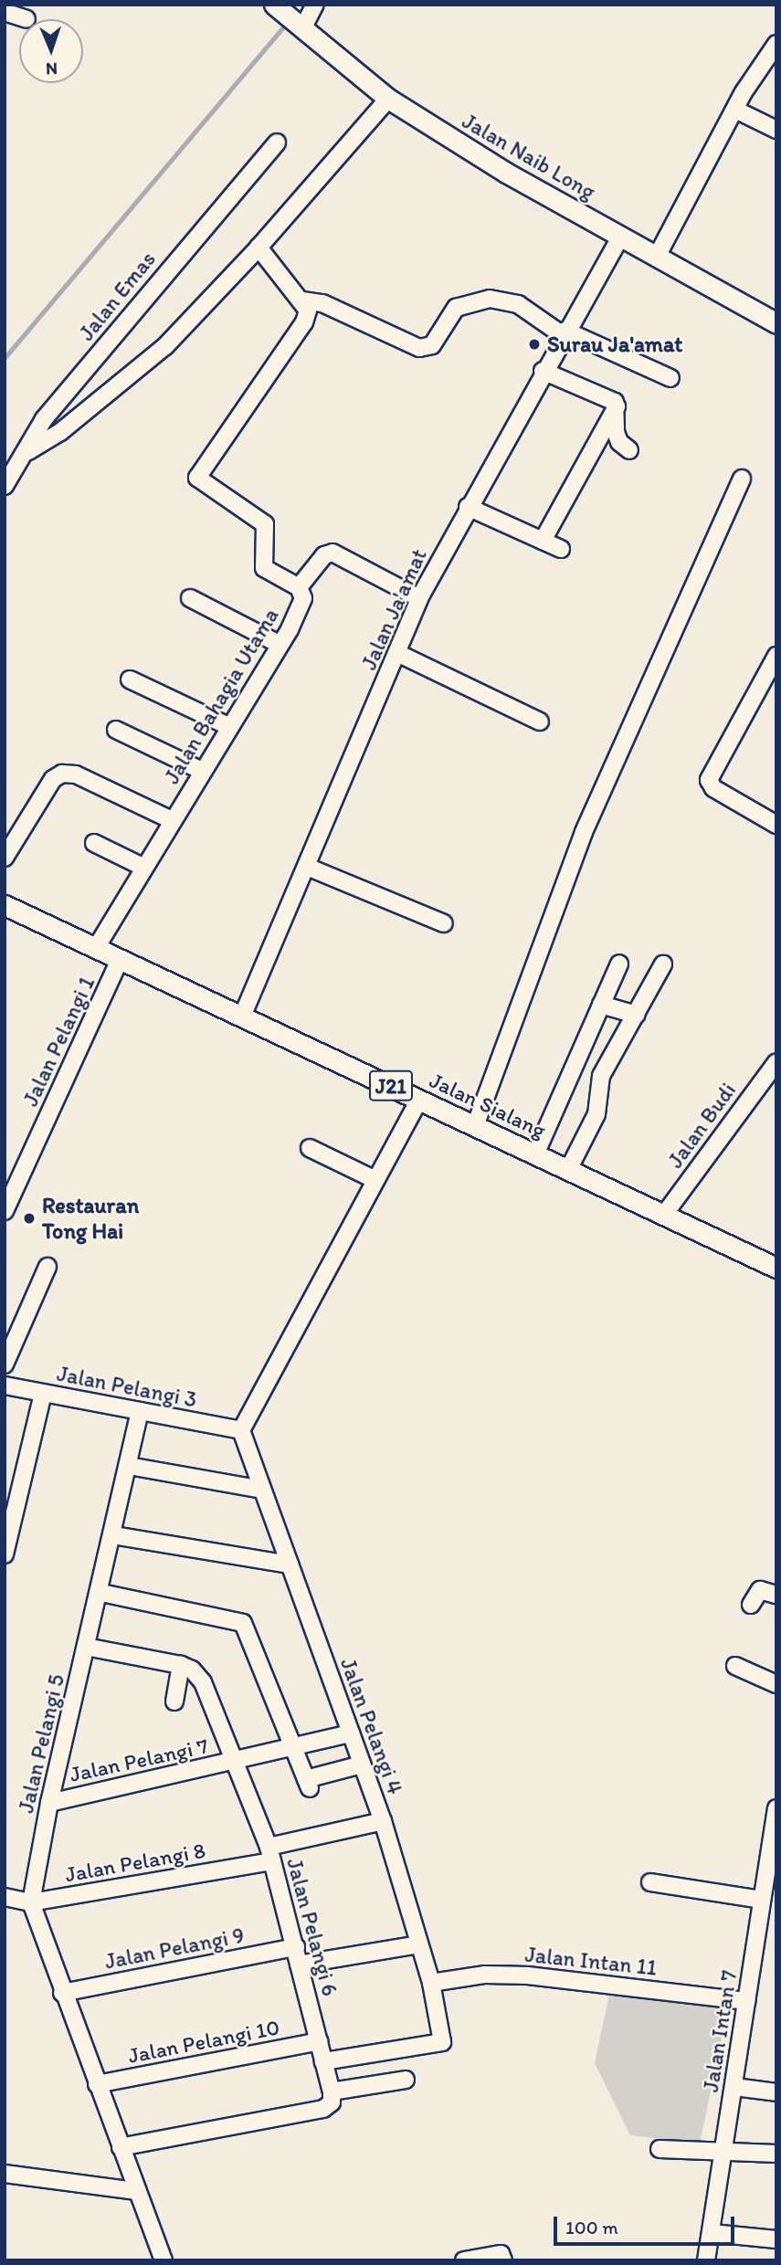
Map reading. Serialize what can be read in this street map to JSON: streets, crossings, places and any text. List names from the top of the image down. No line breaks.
{"streets":{"main road":["Jalan Naib Long","J21","Jalan Sialang"],"street":["Jalan Emas","Jalan Ja'amat","Jalan Bahagia Utama","Jalan Pelangi 1","Jalan Budi","Jalan Pelangi 3","Jalan Pelangi 4","Jalan Pelangi 5","Jalan Pelangi 7","Jalan Pelangi 8","Jalan Pelangi 6","Jalan Pelangi 9","Jalan Intan 11","Jalan Intan 7","Jalan Pelangi 10"]},"crossings":[["Jalan Naib Long","Jalan Ja'amat"],["Jalan Ja'amat","Jalan Sialang"],["Jalan Bahagia Utama","Jalan Sialang"],["Jalan Pelangi 1","Jalan Sialang"],["Jalan Sialang","Jalan Budi"],["Jalan Pelangi 3","Jalan Pelangi 4"],["Jalan Pelangi 3","Jalan Pelangi 5"],["Jalan Pelangi 4","Jalan Pelangi 7"],["Jalan Pelangi 4","Jalan Pelangi 8"],["Jalan Pelangi 4","Jalan Pelangi 6"],["Jalan Pelangi 4","Jalan Intan 11"],["Jalan Pelangi 5","Jalan Pelangi 7"],["Jalan Pelangi 5","Jalan Pelangi 8"],["Jalan Pelangi 5","Jalan Pelangi 9"],["Jalan Pelangi 5","Jalan Pelangi 10"],["Jalan Pelangi 7","Jalan Pelangi 6"],["Jalan Pelangi 8","Jalan Pelangi 6"],["Jalan Pelangi 6","Jalan Pelangi 9"],["Jalan Pelangi 6","Jalan Pelangi 10"],["Jalan Intan 11","Jalan Intan 7"]],"places":["Surau Ja'amat","Restauran Tong Hai"],"scale_bar":"100 m","north":"bottom"}
